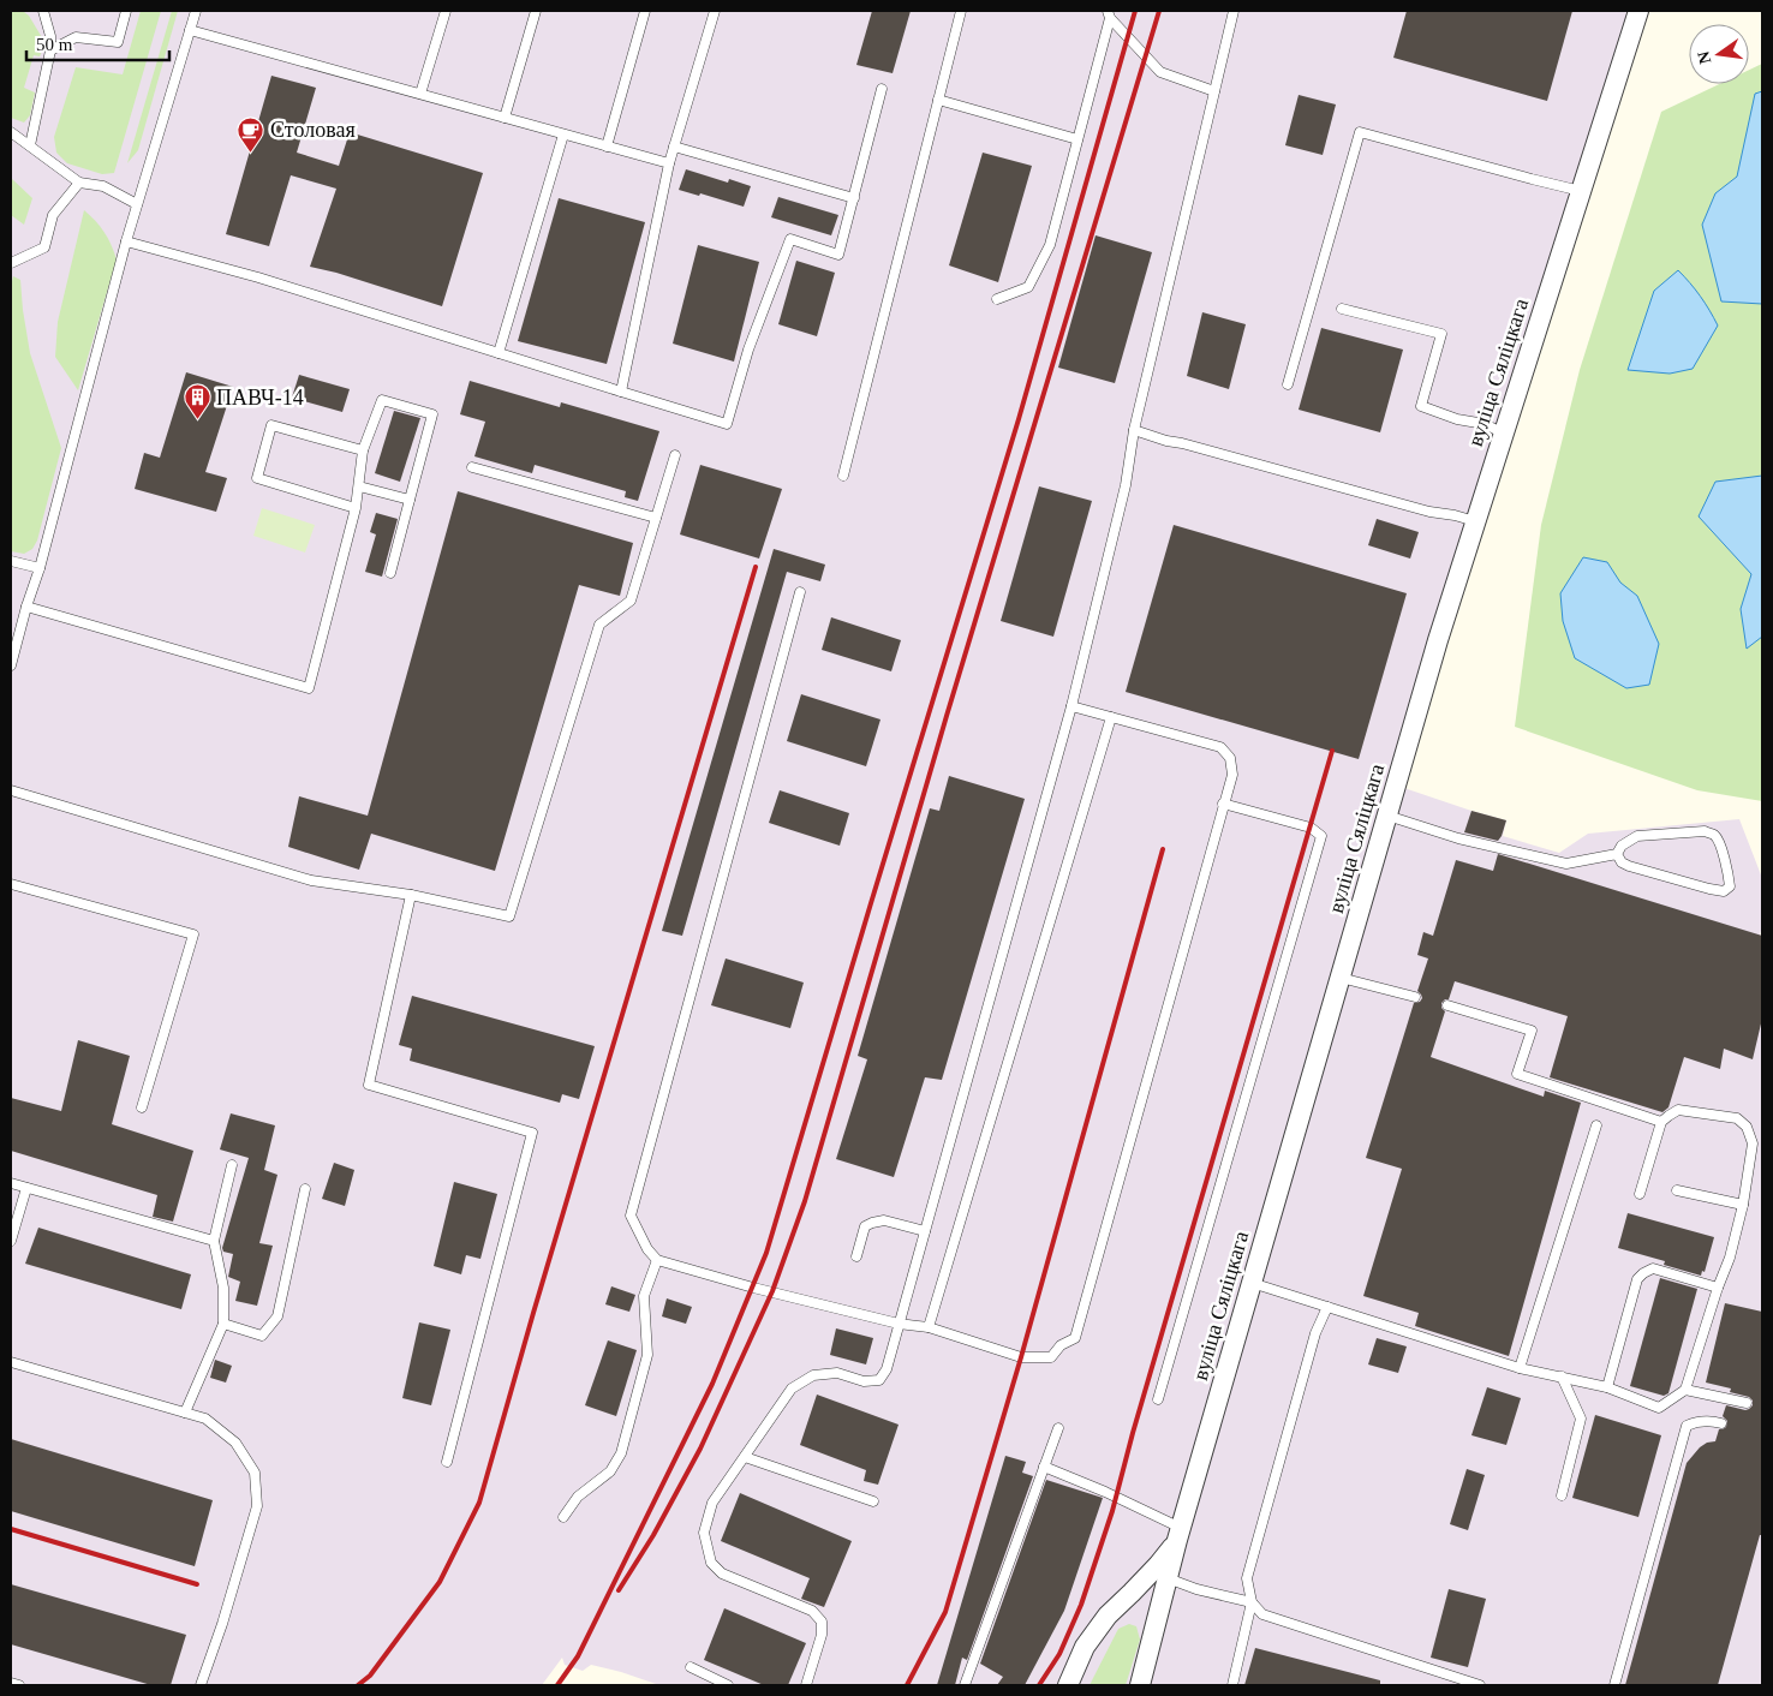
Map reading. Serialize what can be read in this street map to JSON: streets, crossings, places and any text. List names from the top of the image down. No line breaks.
{"streets":{"street":["вуліца Сяліцкага"]},"places":{"cafe":["Столовая"],"building":["ПАВЧ-14"]},"scale_bar":"50 m","north":"left"}
